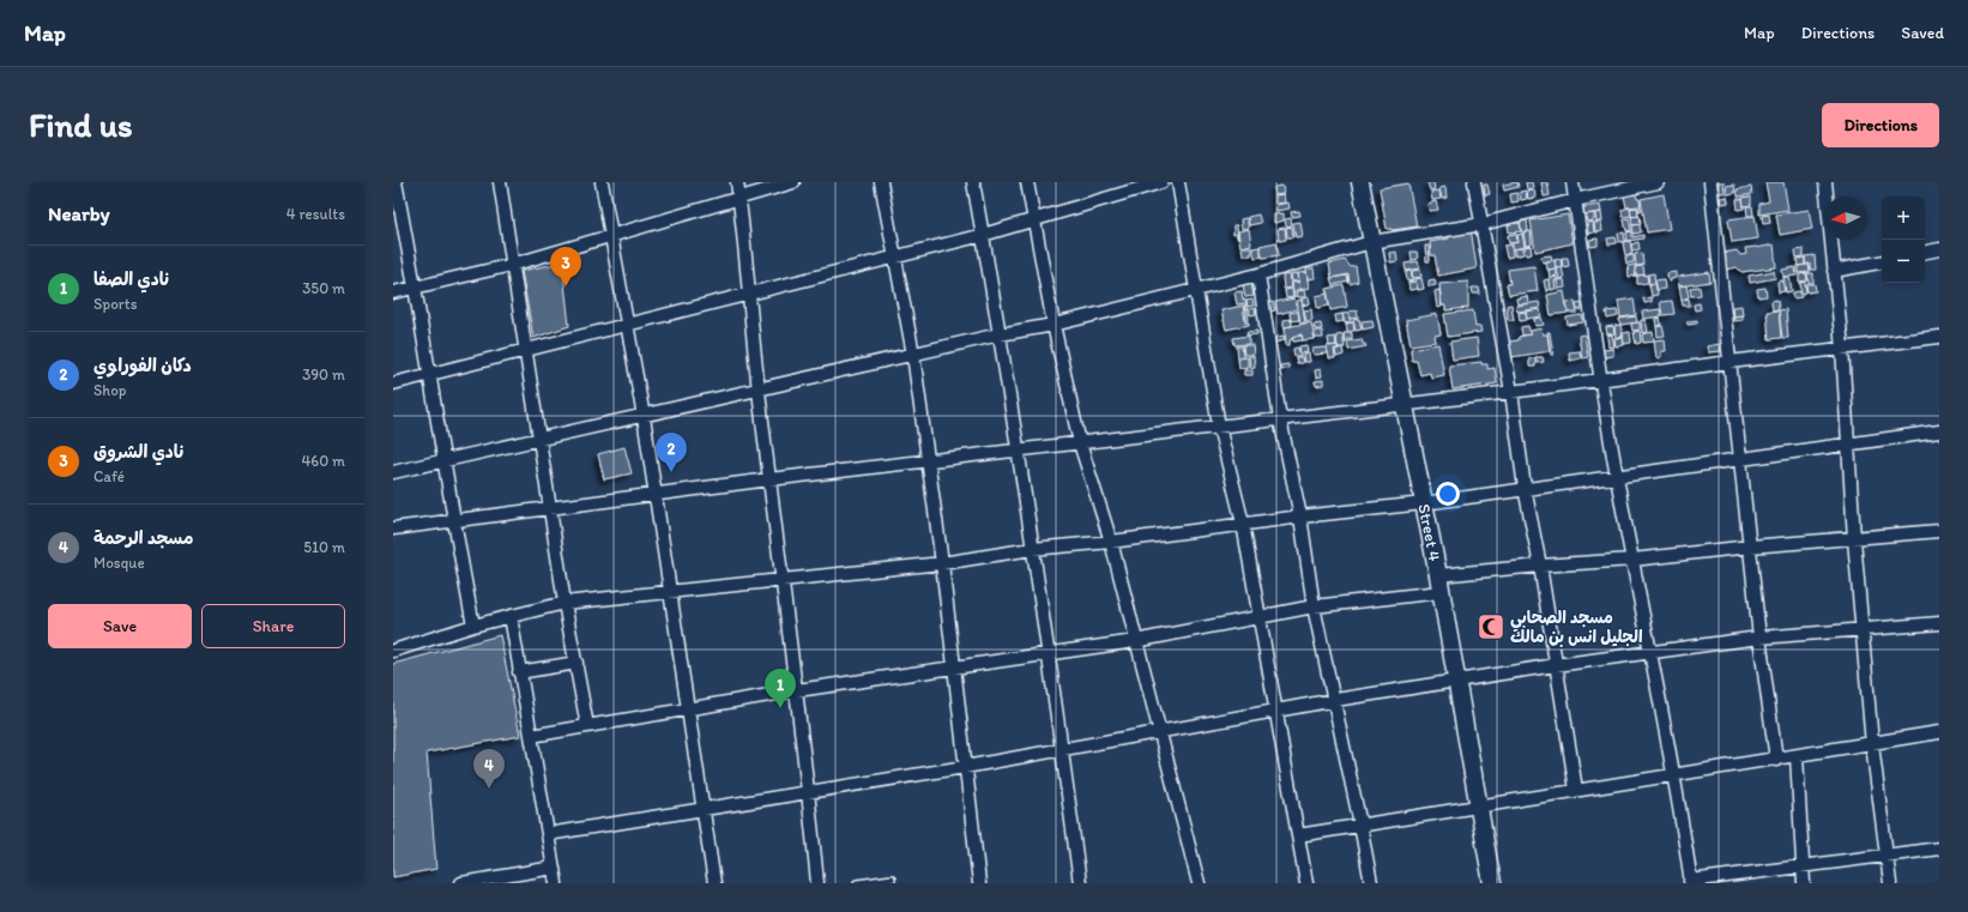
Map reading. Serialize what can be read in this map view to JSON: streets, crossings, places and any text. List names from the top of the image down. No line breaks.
{"streets":{"street":["Street 4"]},"places":{"mosque":["مسجد الصحابي الجليل انس بن مالك"]},"north":"left","page":{"header":"Map","nav":["Map","Directions","Saved"],"buttons":["Directions",["Save","Share"]],"title":"Find us","heading":["Nearby","4 results"],"map_buttons":["+","−"],"list":[{"mark":"1","name":"نادي الصفا","note":"Sports","value":"350 m"},{"mark":"2","name":"دكان الفوراوي","note":"Shop","value":"390 m"},{"mark":"3","name":"نادي الشروق","note":"Café","value":"460 m"},{"mark":"4","name":"مسجد الرحمة","note":"Mosque","value":"510 m"}],"pins":["3","2","1","4"]}}
